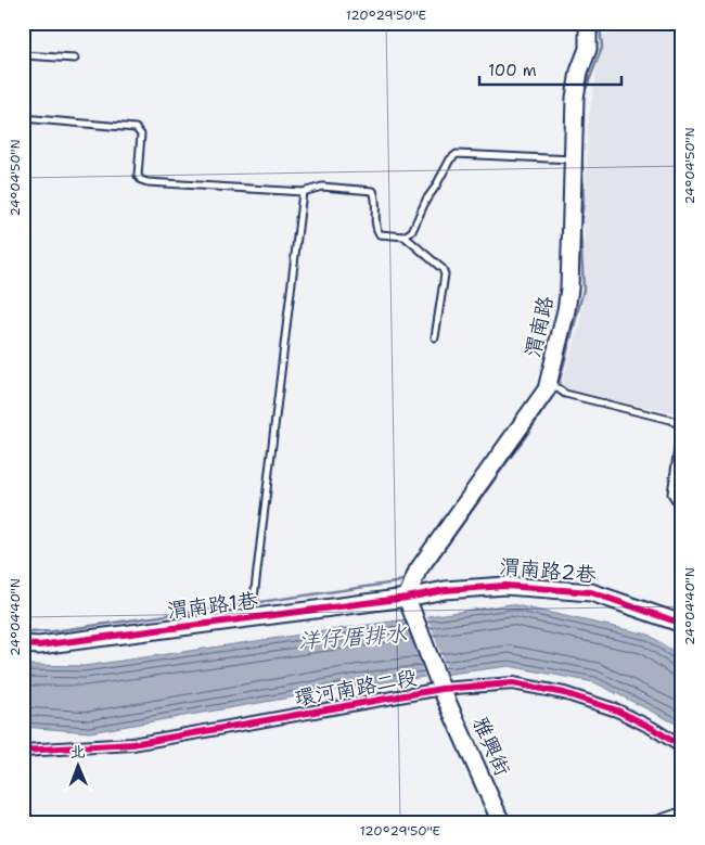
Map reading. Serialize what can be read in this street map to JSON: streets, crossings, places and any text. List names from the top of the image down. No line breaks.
{"streets":{"street":["渭南路","渭南路2巷","渭南路1巷","環河南路二段","雅興街"]},"crossings":[["渭南路","渭南路2巷"],["渭南路","渭南路1巷"],["渭南路","雅興街"],["渭南路2巷","渭南路1巷"],["渭南路2巷","雅興街"],["渭南路1巷","雅興街"],["環河南路二段","雅興街"]],"water":["洋仔厝排水"],"scale_bar":"100 m","north":"top","coordinates":["120°29'50\"E","24°04'50\"N","24°04'40\"N"]}
